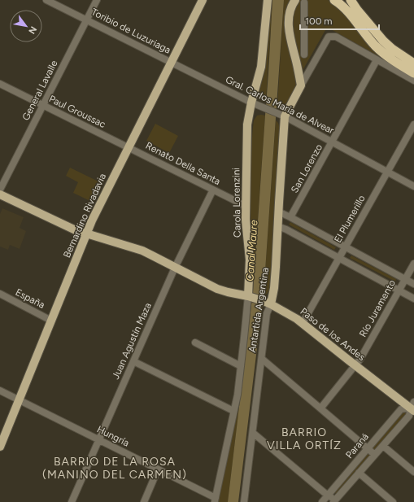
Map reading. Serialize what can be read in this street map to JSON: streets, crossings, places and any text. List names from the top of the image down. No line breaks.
{"streets":{"main road":["Carola Lorenzini","Bernardino Rivadavia","Antartida Argentina","Paso de los Andes"],"street":["Toribio de Luzuriaga","General Lavalle","Gral. Carlos María de Alvear","Paul Groussac","Renato Della Santa","San Lorenzo","El Plumerillo","España","Río Juramento","Juan Agustín Maza","Hungría","Paraná"]},"crossings":[["Toribio de Luzuriaga","General Lavalle"],["Toribio de Luzuriaga","Gral. Carlos María de Alvear"],["Toribio de Luzuriaga","Bernardino Rivadavia"],["General Lavalle","Paul Groussac"],["Gral. Carlos María de Alvear","San Lorenzo"],["Gral. Carlos María de Alvear","Carola Lorenzini"],["Gral. Carlos María de Alvear","Bernardino Rivadavia"],["Gral. Carlos María de Alvear","El Plumerillo"],["Gral. Carlos María de Alvear","Antartida Argentina"],["Paul Groussac","Renato Della Santa"],["Paul Groussac","Bernardino Rivadavia"],["Renato Della Santa","Carola Lorenzini"],["Renato Della Santa","Bernardino Rivadavia"],["Renato Della Santa","Juan Agustín Maza"],["San Lorenzo","Antartida Argentina"],["Carola Lorenzini","Paso de los Andes"],["Carola Lorenzini","Hungría"],["Bernardino Rivadavia","España"],["Bernardino Rivadavia","Paso de los Andes"],["Bernardino Rivadavia","Hungría"],["El Plumerillo","Paso de los Andes"],["Río Juramento","Paso de los Andes"],["Antartida Argentina","Paso de los Andes"],["Paso de los Andes","Juan Agustín Maza"],["Paso de los Andes","Paraná"],["Juan Agustín Maza","Hungría"]],"districts":["BARRIO VILLA ORTÍZ","BARRIO DE LA ROSA (MANINO DEL CARMEN)"],"water":["Canal Maure"],"scale_bar":"100 m","north":"bottom right"}
